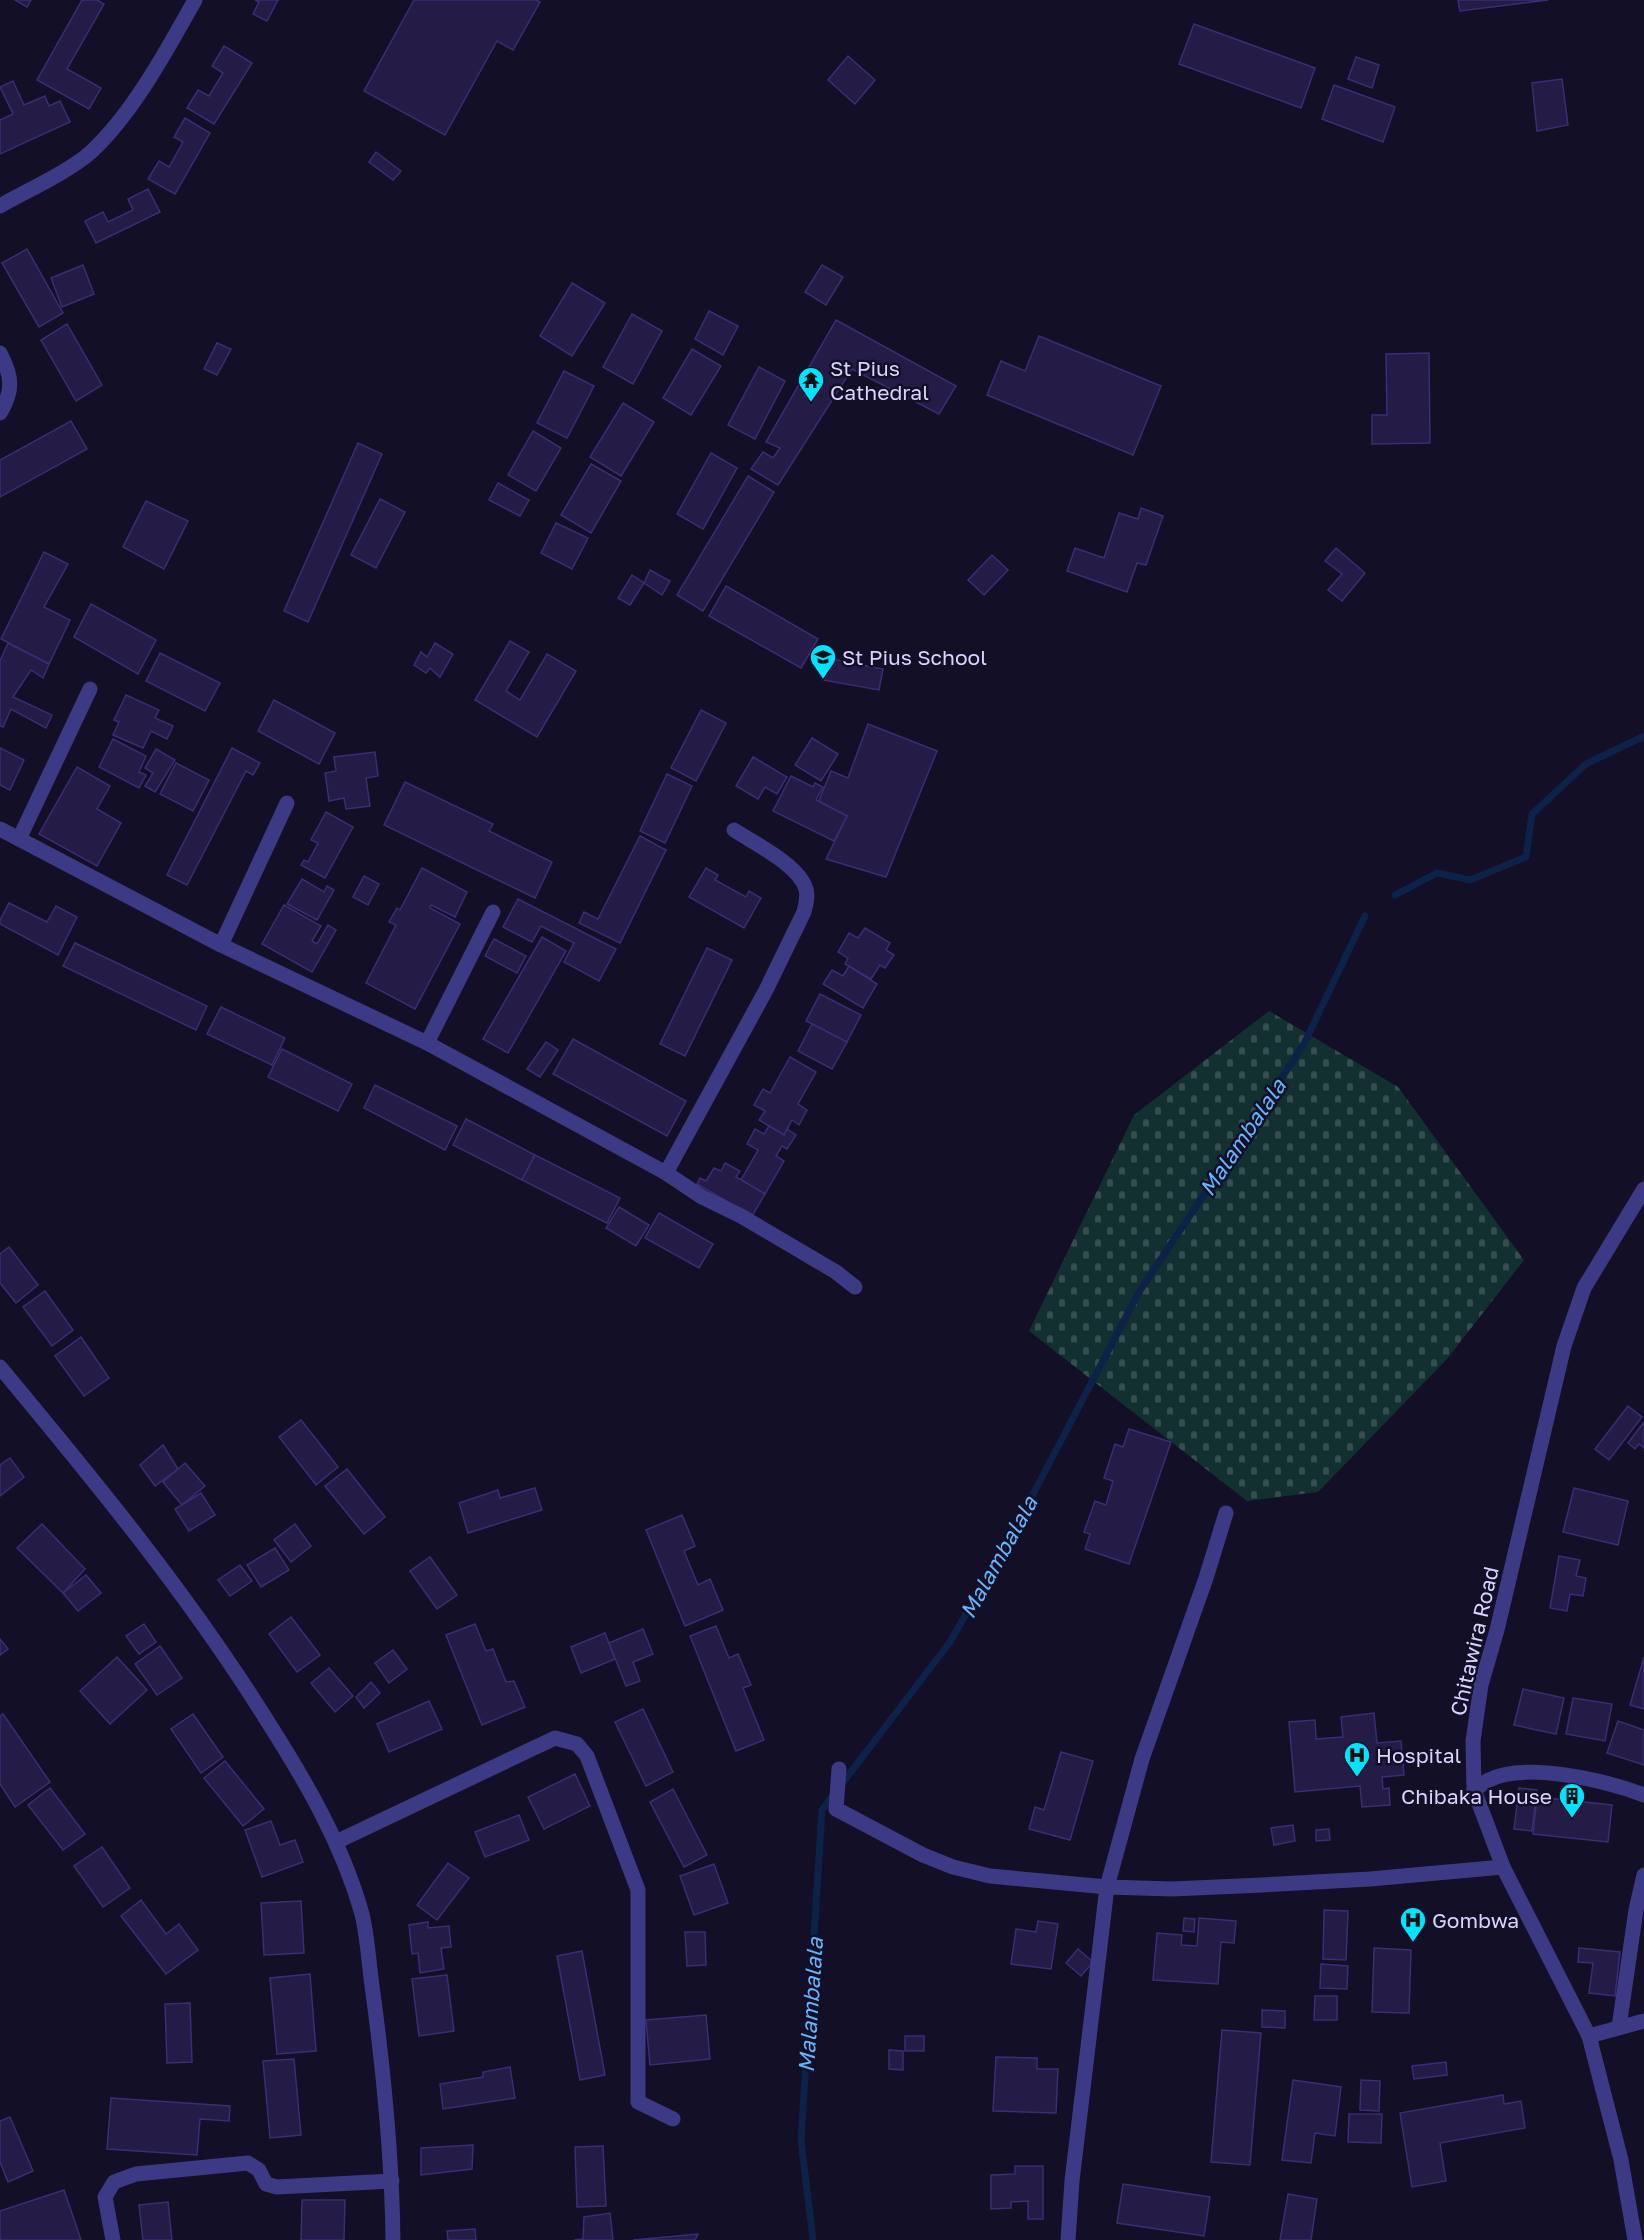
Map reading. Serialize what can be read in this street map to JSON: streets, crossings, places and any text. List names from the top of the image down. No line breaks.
{"streets":{"street":["Chitawira Road"]},"water":["Malambalala"],"places":{"temple":["St Pius Cathedral"],"school or university":["St Pius School"],"hospital":["Hospital","Gombwa"],"building":["Chibaka House"]}}
